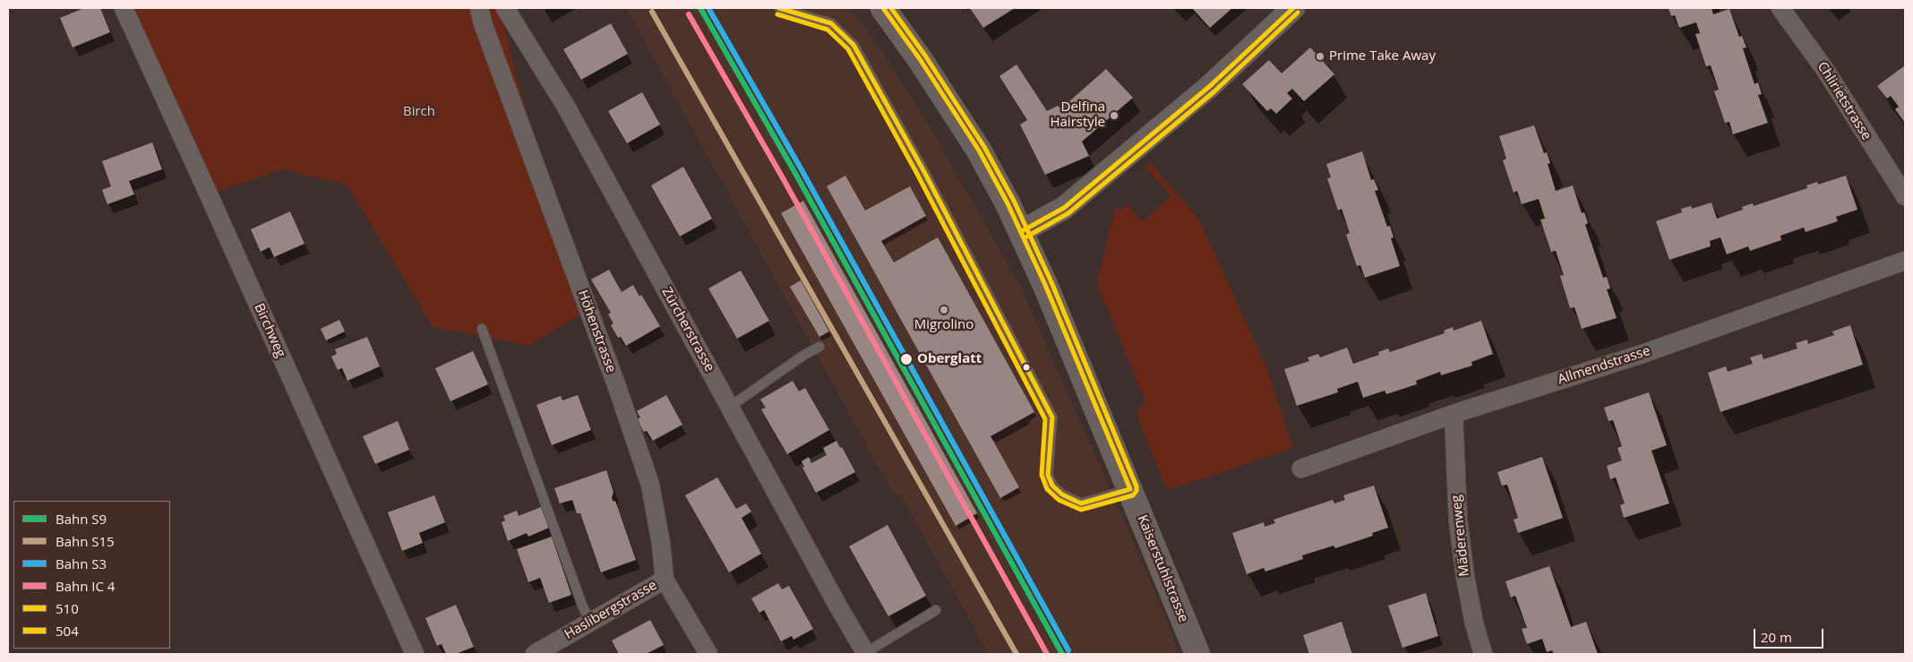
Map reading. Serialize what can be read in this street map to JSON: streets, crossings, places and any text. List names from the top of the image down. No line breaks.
{"streets":{"main road":["Kaiserstuhlstrasse"],"street":["Chlirietstrasse","Zürcherstrasse","Birchweg","Höhenstrasse","Allmendstrasse","Mäderenweg","Haslibergstrasse"]},"crossings":[["Höhenstrasse","Haslibergstrasse"],["Allmendstrasse","Mäderenweg"]],"parks":["Birch"],"places":["Prime Take Away","Delfina Hairstyle","Migrolino","Oberglatt"],"lines":["rail line S9","rail line S3","transit line 510","transit line 504","rail line S15"],"legend":["Bahn S9","Bahn S15","Bahn S3","Bahn IC 4","510","504"],"scale_bar":"20 m"}
